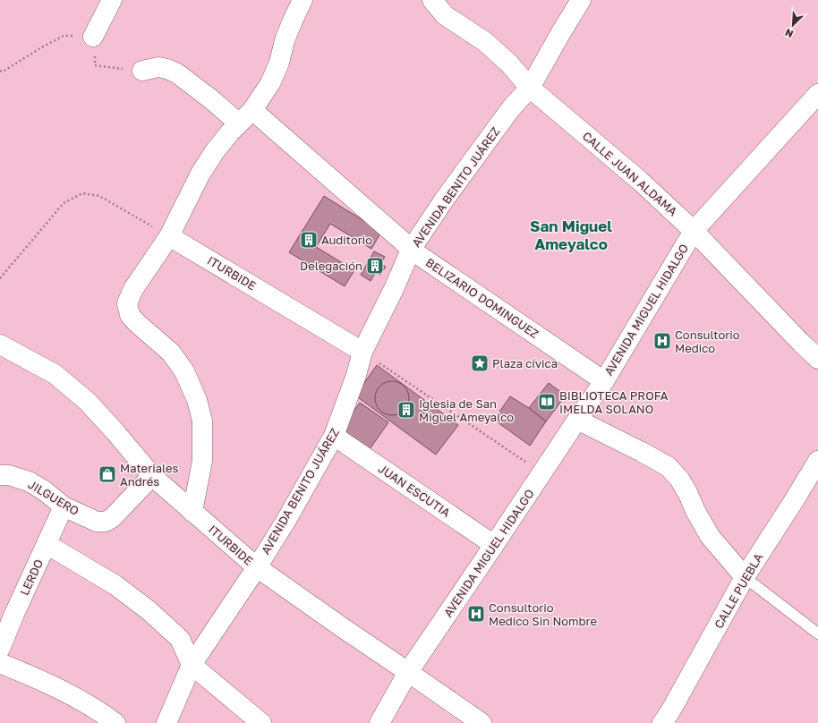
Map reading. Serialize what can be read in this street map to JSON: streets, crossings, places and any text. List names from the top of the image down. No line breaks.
{"streets":{"street":["CALLE JUAN ALDAMA","AVENIDA BENITO JUÁREZ","ITURBIDE","BELIZARIO DOMINGUEZ","AVENIDA MIGUEL HIDALGO","JUAN ESCUTIA","JILGUERO","LERDO","CALLE PUEBLA"]},"crossings":[["CALLE JUAN ALDAMA","AVENIDA BENITO JUÁREZ"],["CALLE JUAN ALDAMA","AVENIDA MIGUEL HIDALGO"],["AVENIDA BENITO JUÁREZ","ITURBIDE"],["AVENIDA BENITO JUÁREZ","BELIZARIO DOMINGUEZ"],["AVENIDA BENITO JUÁREZ","JUAN ESCUTIA"],["ITURBIDE","AVENIDA MIGUEL HIDALGO"],["ITURBIDE","JILGUERO"],["BELIZARIO DOMINGUEZ","AVENIDA MIGUEL HIDALGO"],["AVENIDA MIGUEL HIDALGO","JUAN ESCUTIA"],["JILGUERO","LERDO"]],"districts":["San Miguel Ameyalco"],"places":{"building":["Auditorio","Delegación","Iglesia de San Miguel Ameyalco"],"hospital":["Consultorio Medico","Consultorio Medico Sin Nombre"],"place":["Plaza cívica"],"library":["BIBLIOTECA PROFA IMELDA SOLANO"],"shop":["Materiales Andrés"]},"north":"bottom left"}
